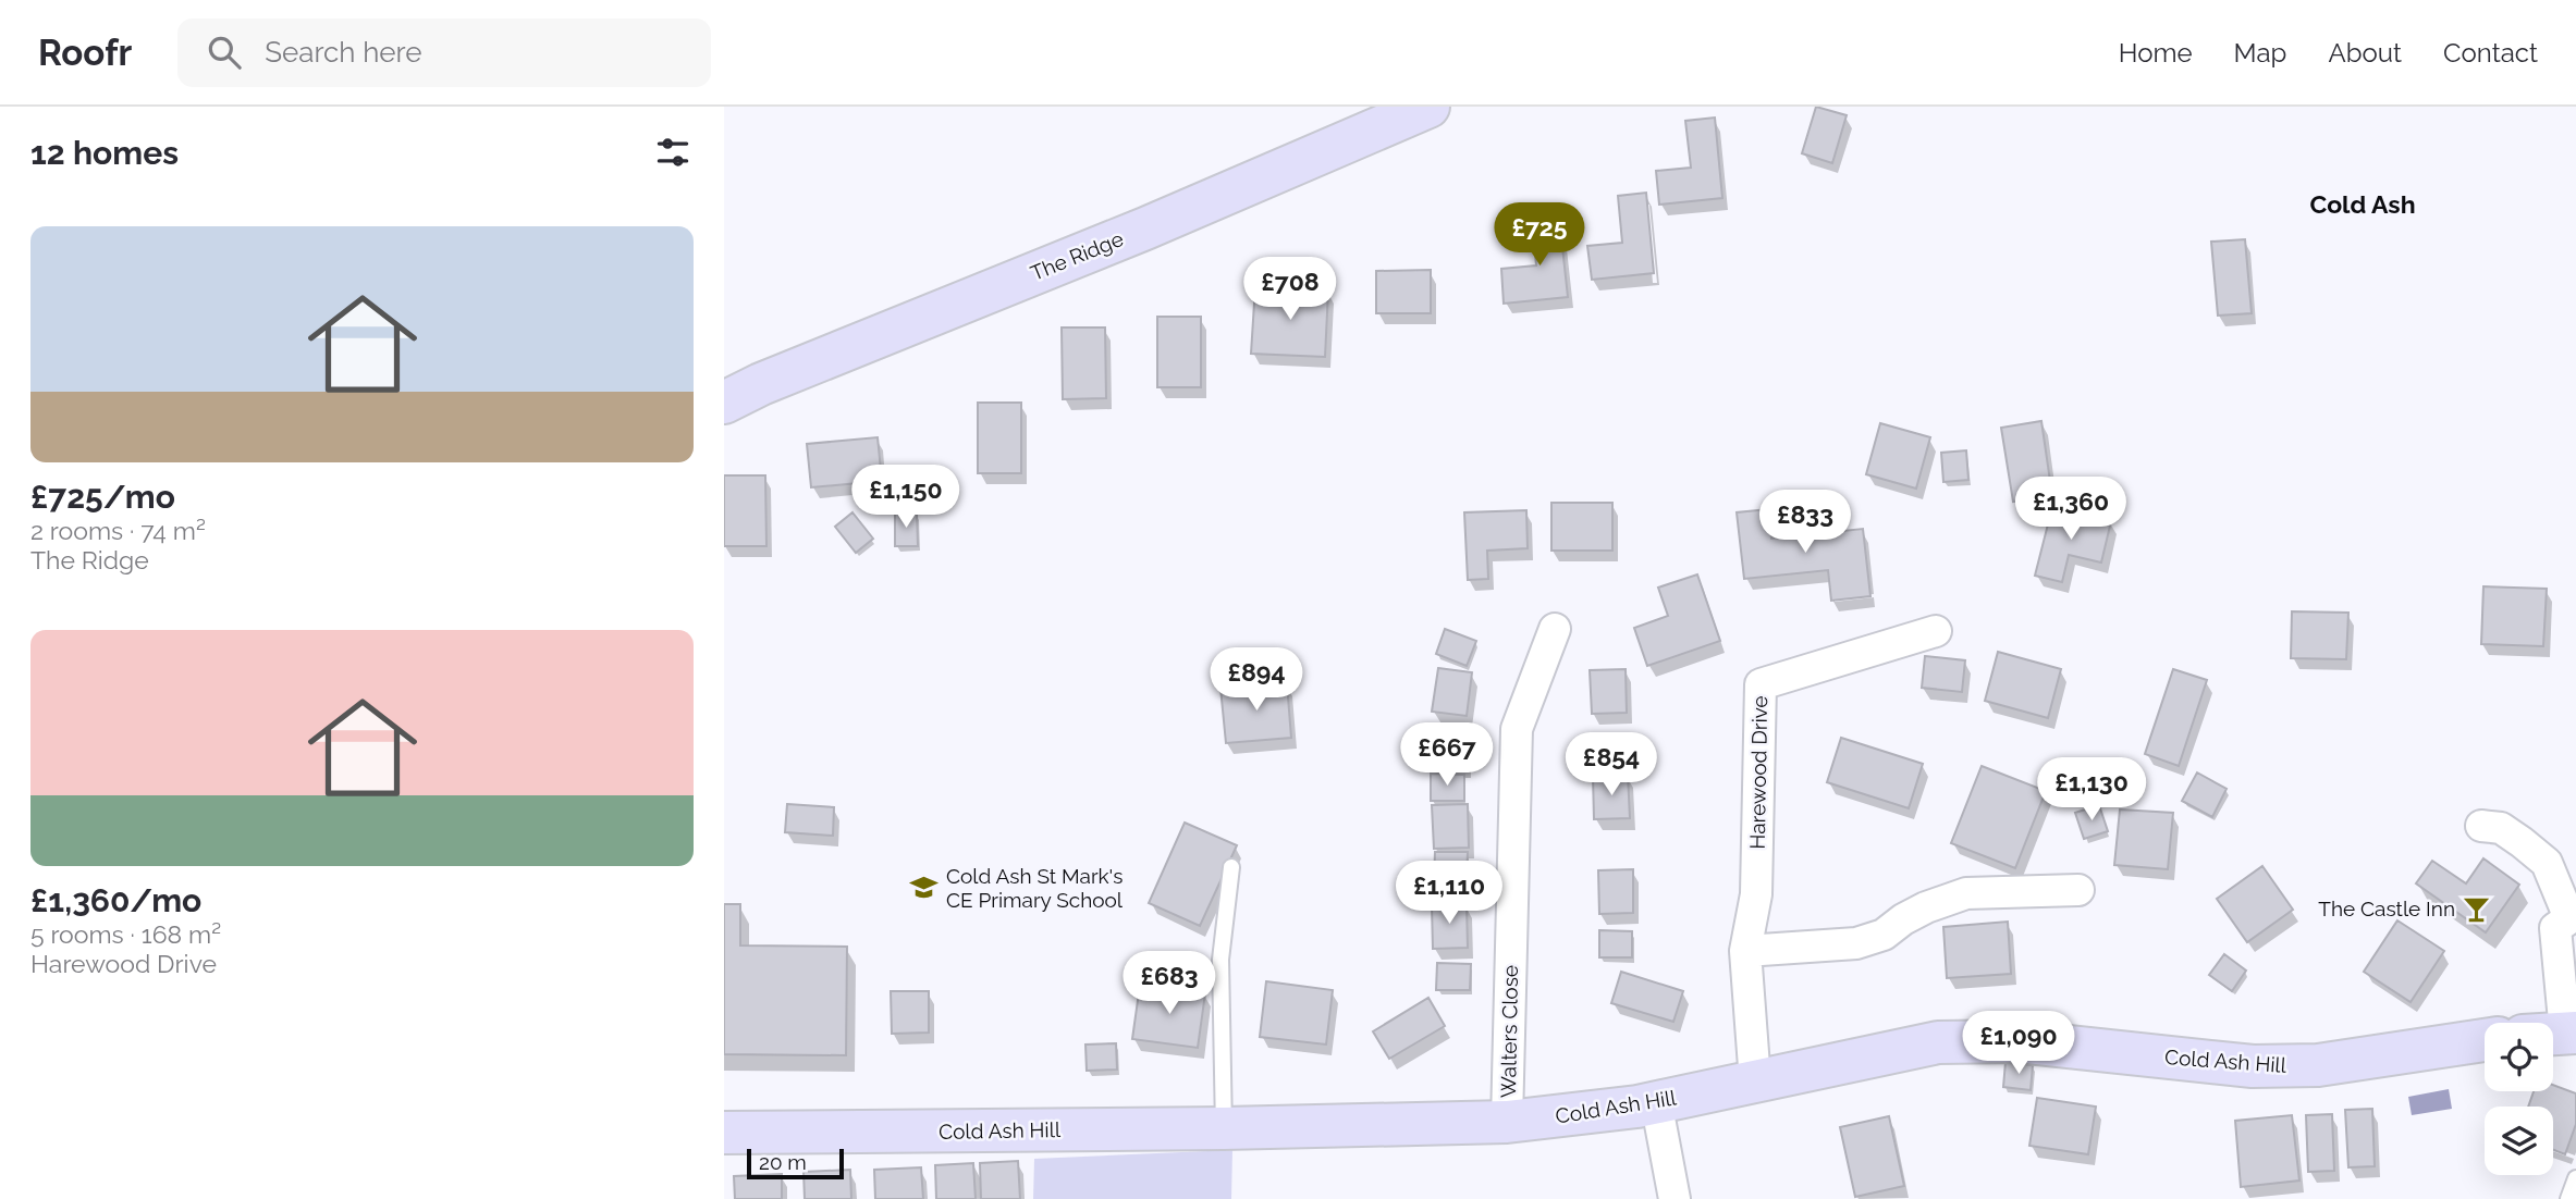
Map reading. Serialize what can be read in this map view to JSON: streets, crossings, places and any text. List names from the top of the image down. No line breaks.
{"streets":{"street":["The Ridge","Harewood Drive","Walters Close","Cold Ash Hill"]},"crossings":[["Harewood Drive","Cold Ash Hill"],["Walters Close","Cold Ash Hill"]],"districts":["Cold Ash"],"places":{"school or university":["Cold Ash St Mark's CE Primary School"],"bar":["The Castle Inn"]},"scale_bar":"20 m","page":{"header":"Roofr","search":"Search here","nav":["Home","Map","About","Contact"],"heading":"12 homes","list":[{"name":"£725/mo","note":"2 rooms · 74 m² · The Ridge"},{"name":"£1,360/mo","note":"5 rooms · 168 m² · Harewood Drive"}],"price":["£725","£708","£1,150","£1,360","£833","£894","£667","£854","£1,130","£1,110","£683","£1,090"],"scale":"20 m"}}
